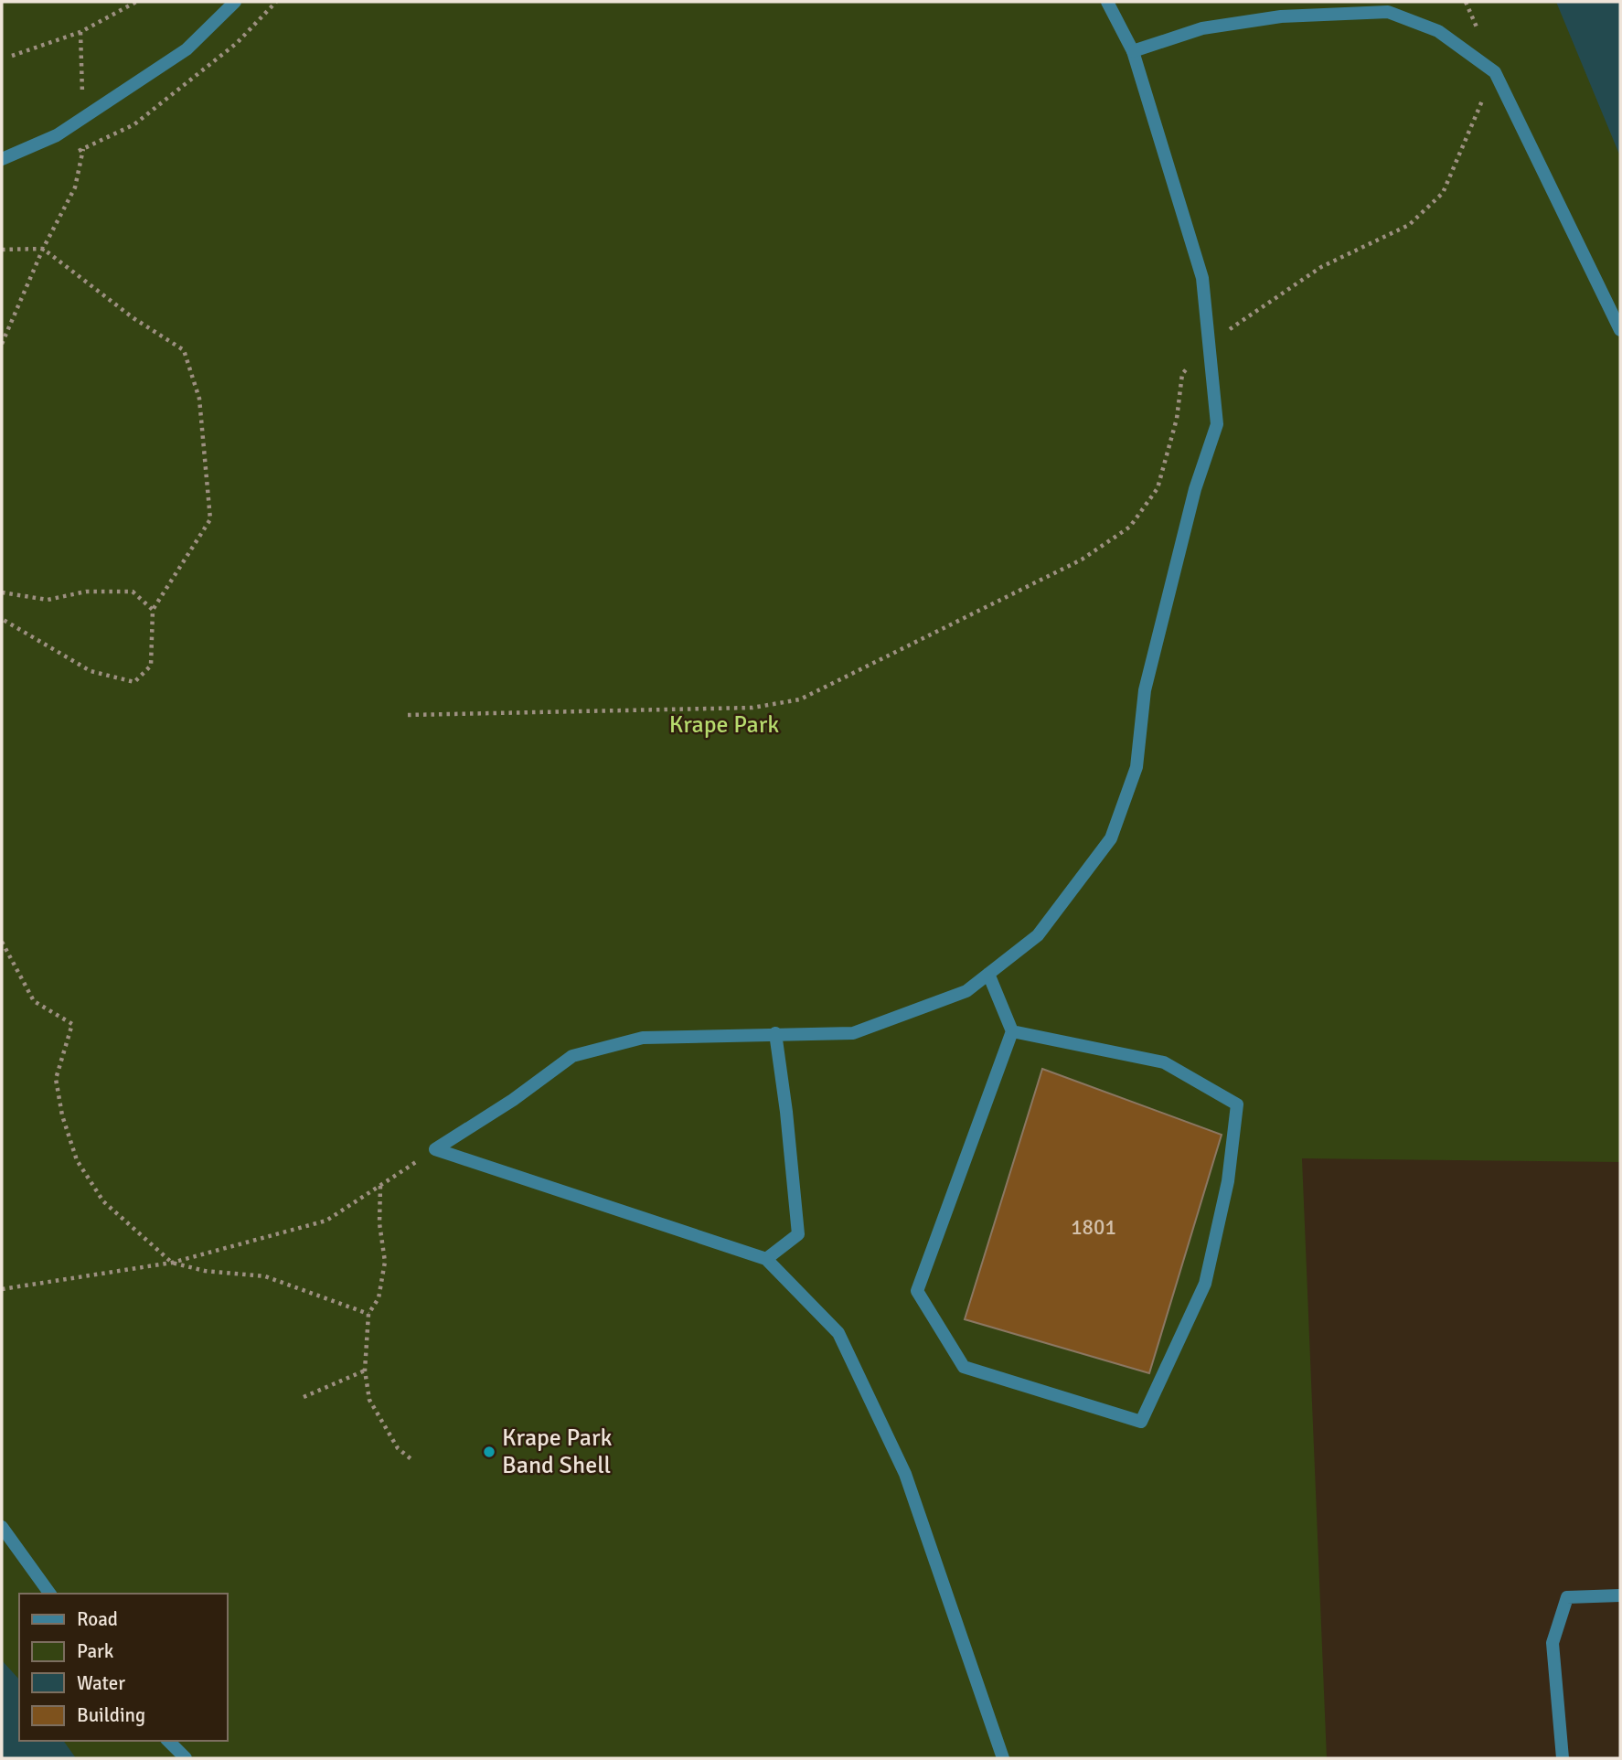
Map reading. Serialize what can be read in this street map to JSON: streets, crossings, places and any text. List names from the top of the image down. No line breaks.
{"parks":["Krape Park"],"places":["Krape Park Band Shell"],"house_numbers":["1801"],"legend":["Road","Park","Water","Building"]}
